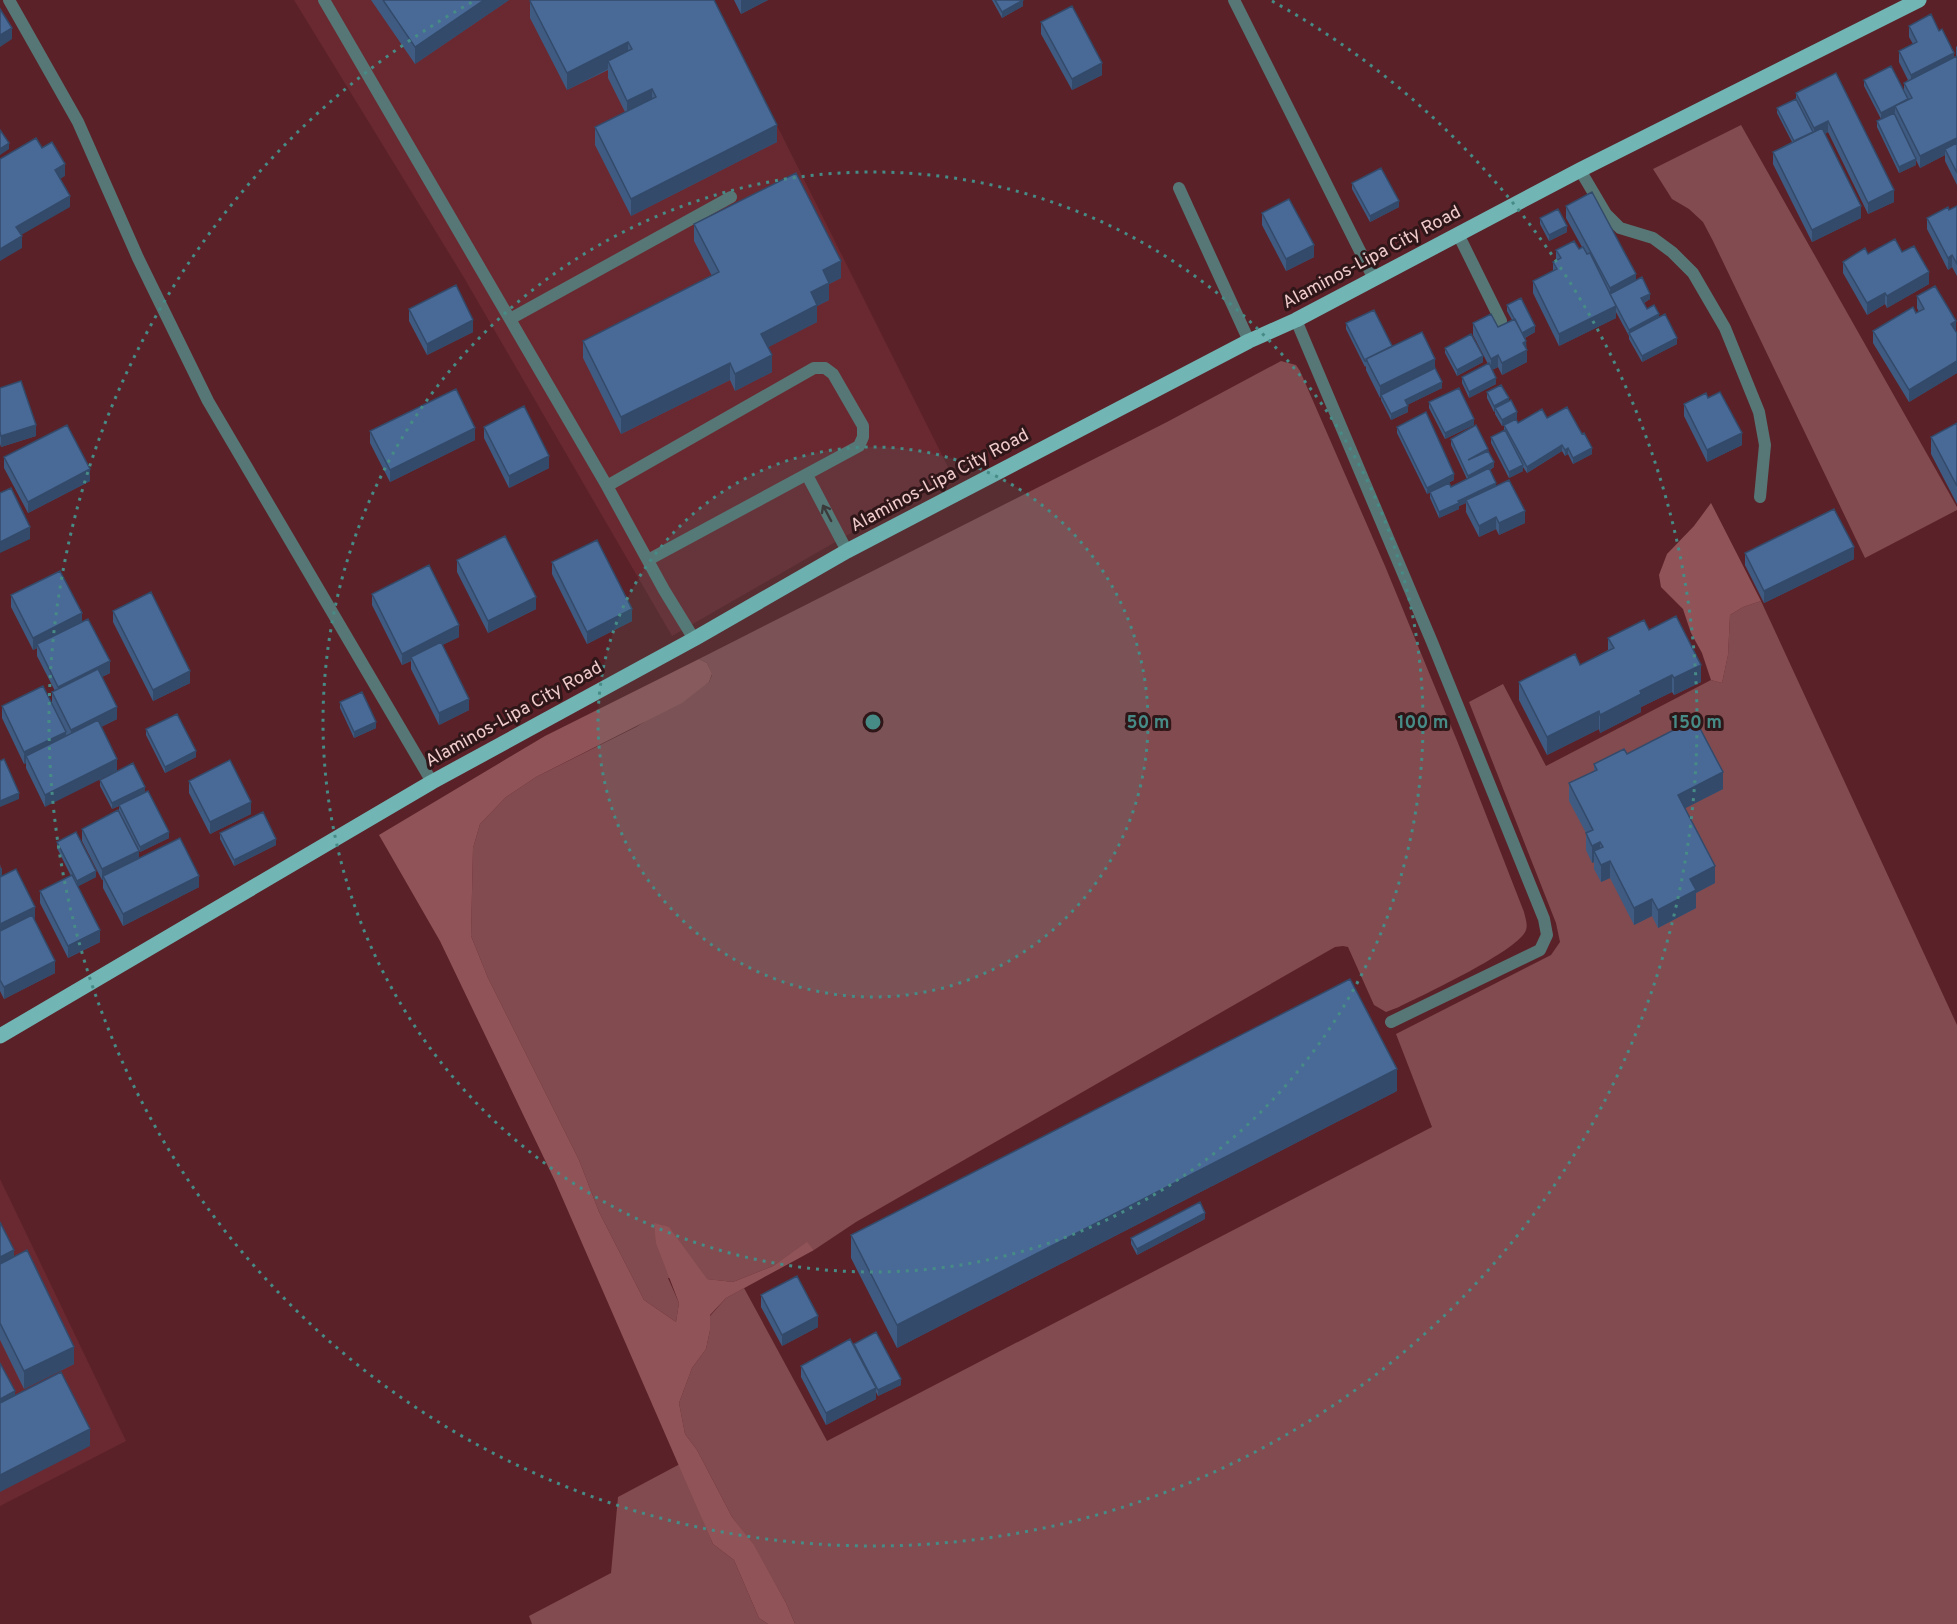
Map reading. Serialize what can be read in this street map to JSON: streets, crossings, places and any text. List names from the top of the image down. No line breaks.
{"streets":{"main road":["Alaminos-Lipa City Road"]},"rings":["50 m","100 m","150 m"]}
